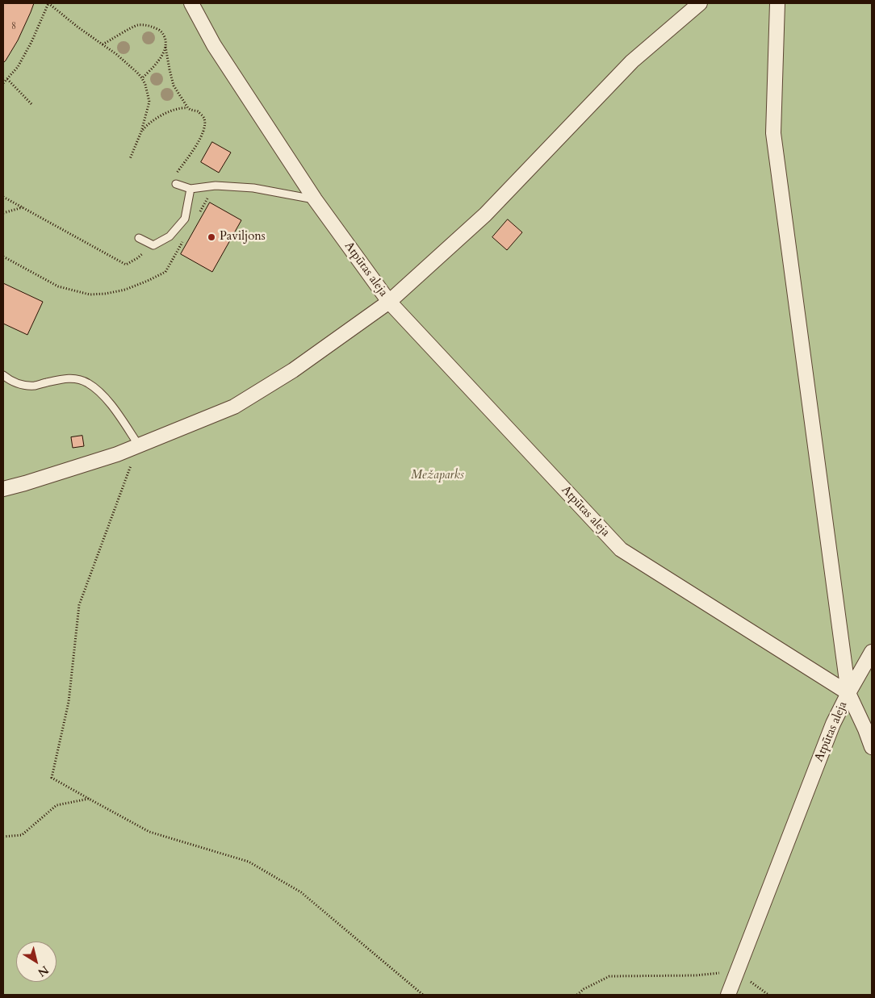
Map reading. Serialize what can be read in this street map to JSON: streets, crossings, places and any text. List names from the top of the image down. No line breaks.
{"streets":{"street":["Atpūtas aleja"]},"parks":["Mežaparks"],"places":["Paviljons"],"house_numbers":["8"],"north":"bottom right"}
